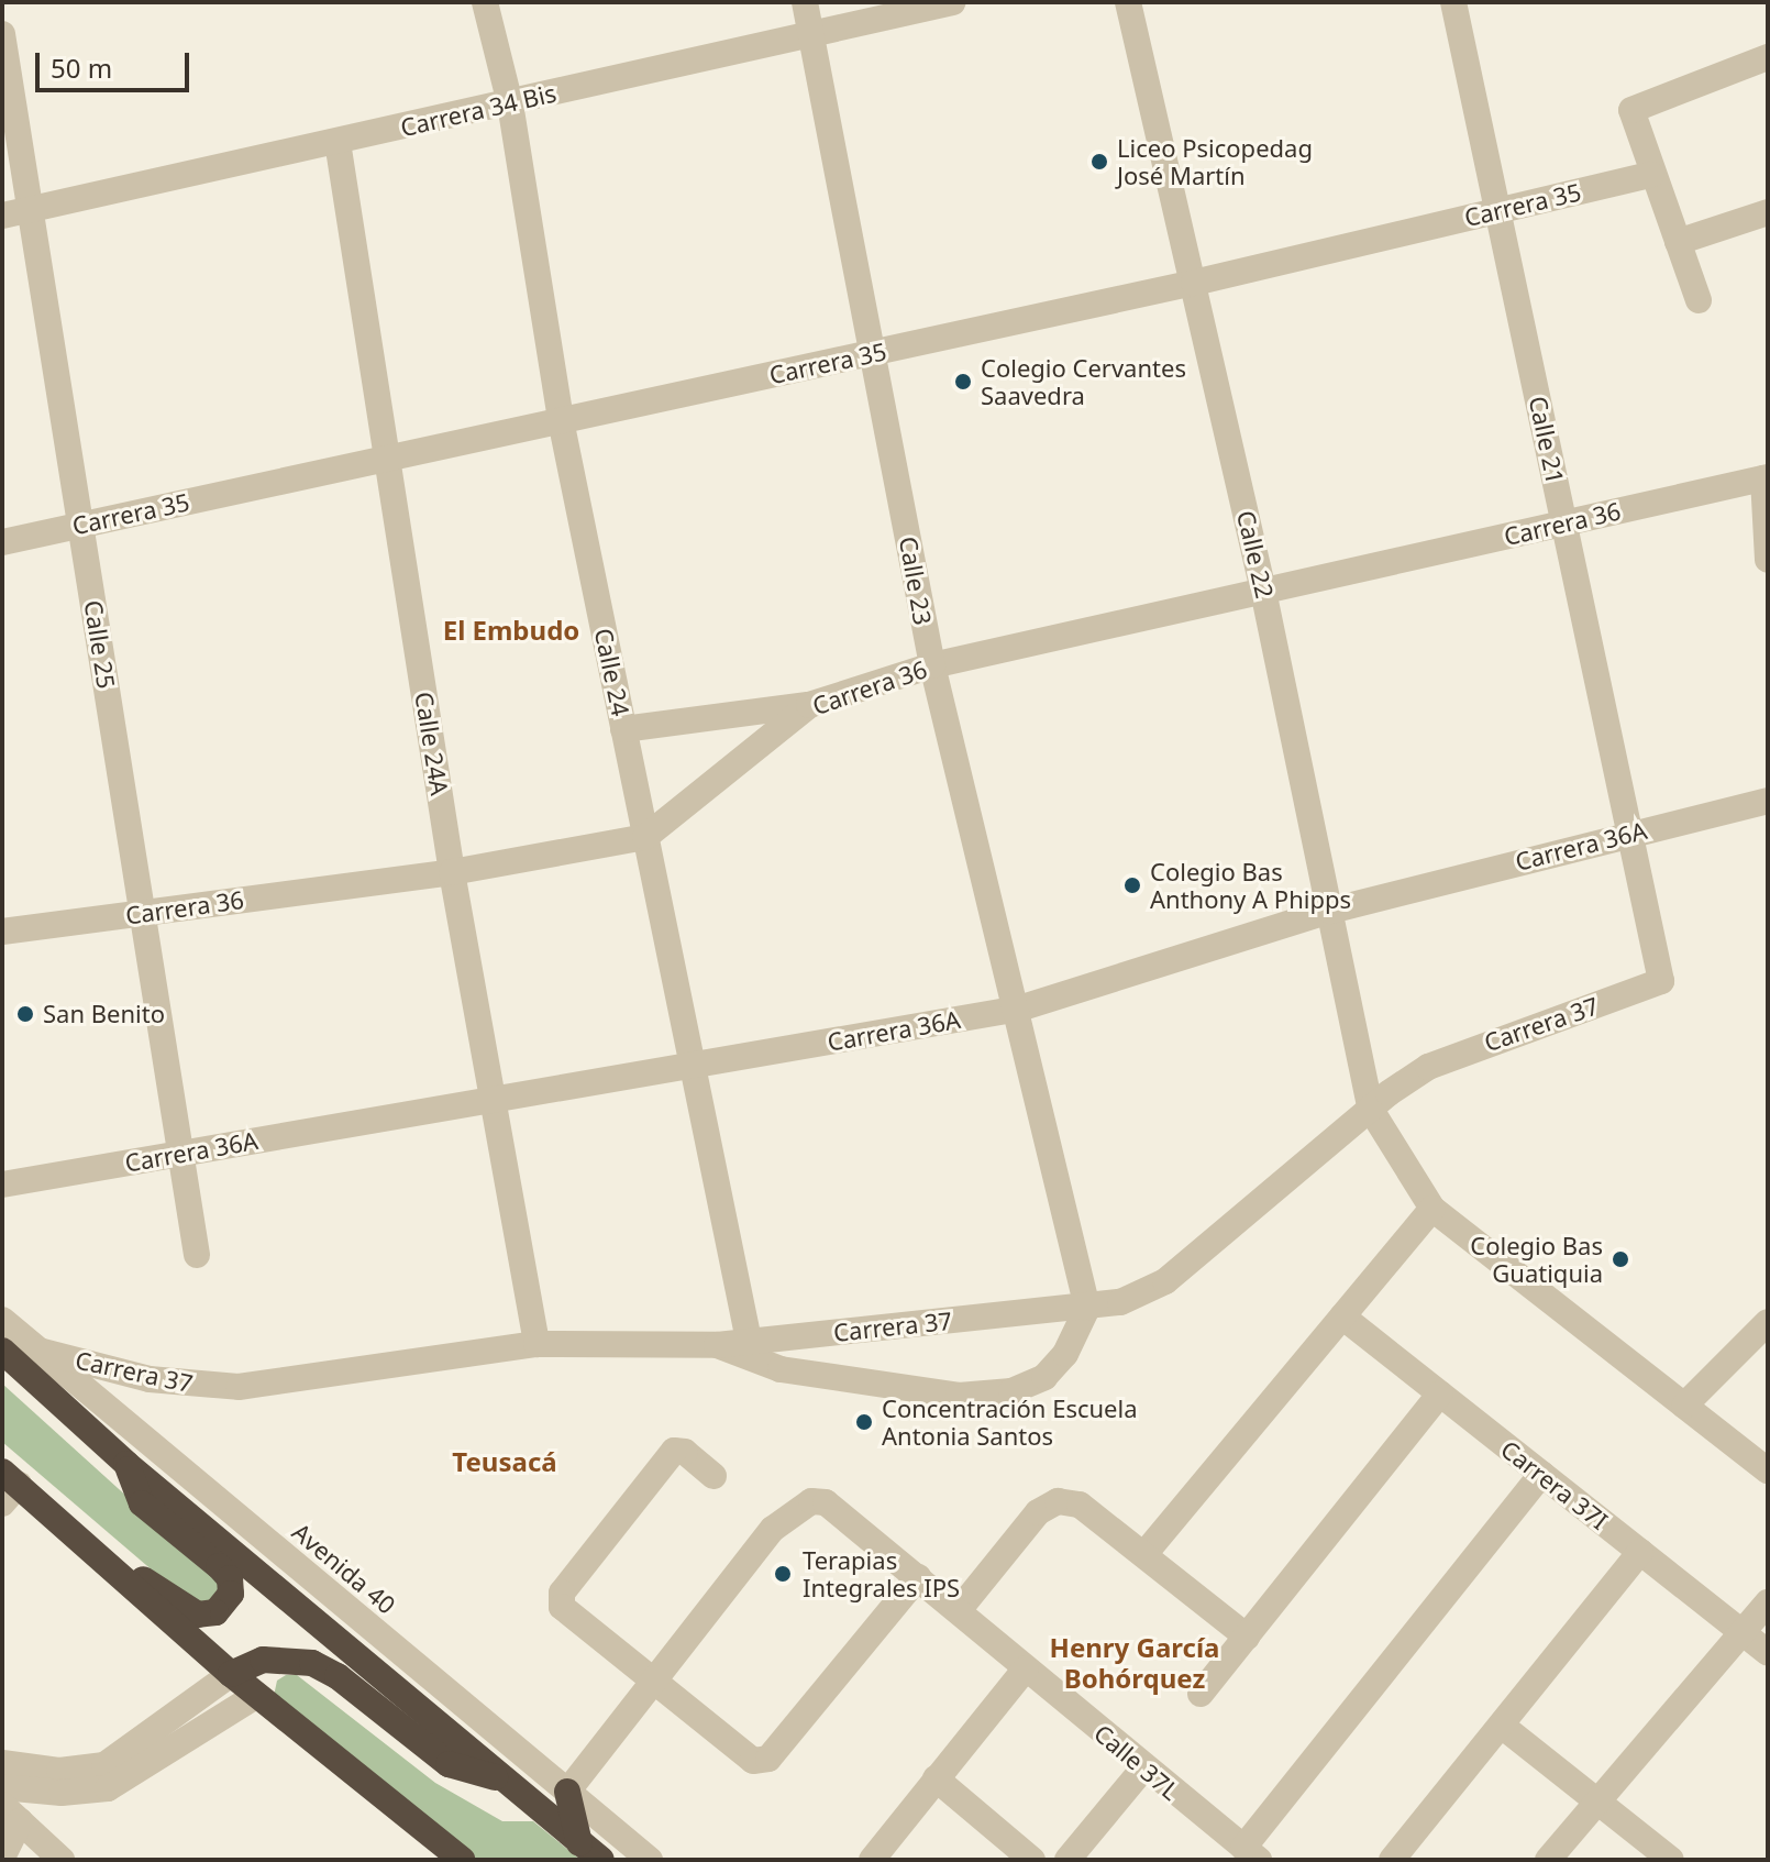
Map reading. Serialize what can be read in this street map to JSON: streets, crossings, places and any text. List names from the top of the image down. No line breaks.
{"streets":{"street":["Carrera 34 Bis","Carrera 35","Calle 21","Carrera 36","Calle 22","Calle 23","Calle 25","Calle 24","Calle 24A","Carrera 36A","Carrera 37","Carrera 37I","Avenida 40","Calle 37L"]},"crossings":[["Carrera 34 Bis","Calle 23"],["Carrera 34 Bis","Calle 25"],["Carrera 34 Bis","Calle 24"],["Carrera 34 Bis","Calle 24A"],["Carrera 35","Calle 21"],["Carrera 35","Calle 22"],["Carrera 35","Calle 23"],["Carrera 35","Calle 25"],["Carrera 35","Calle 24"],["Carrera 35","Calle 24A"],["Calle 21","Carrera 36"],["Calle 21","Carrera 36A"],["Calle 21","Carrera 37"],["Carrera 36","Calle 22"],["Carrera 36","Calle 23"],["Carrera 36","Calle 25"],["Carrera 36","Calle 24"],["Carrera 36","Calle 24A"],["Calle 22","Carrera 36A"],["Calle 22","Carrera 37"],["Calle 23","Carrera 36A"],["Calle 23","Carrera 37"],["Calle 25","Carrera 36A"],["Calle 24","Carrera 36A"],["Calle 24","Carrera 37"],["Calle 24A","Carrera 36A"],["Calle 24A","Carrera 37"],["Carrera 37","Avenida 40"]],"districts":["El Embudo","Teusacá","Henry García Bohórquez"],"places":["Liceo Psicopedag José Martín","Colegio Cervantes Saavedra","Colegio Bas Anthony A Phipps","San Benito","Colegio Bas Guatiquia","Concentración Escuela Antonia Santos","Terapias Integrales IPS"],"scale_bar":"50 m"}
